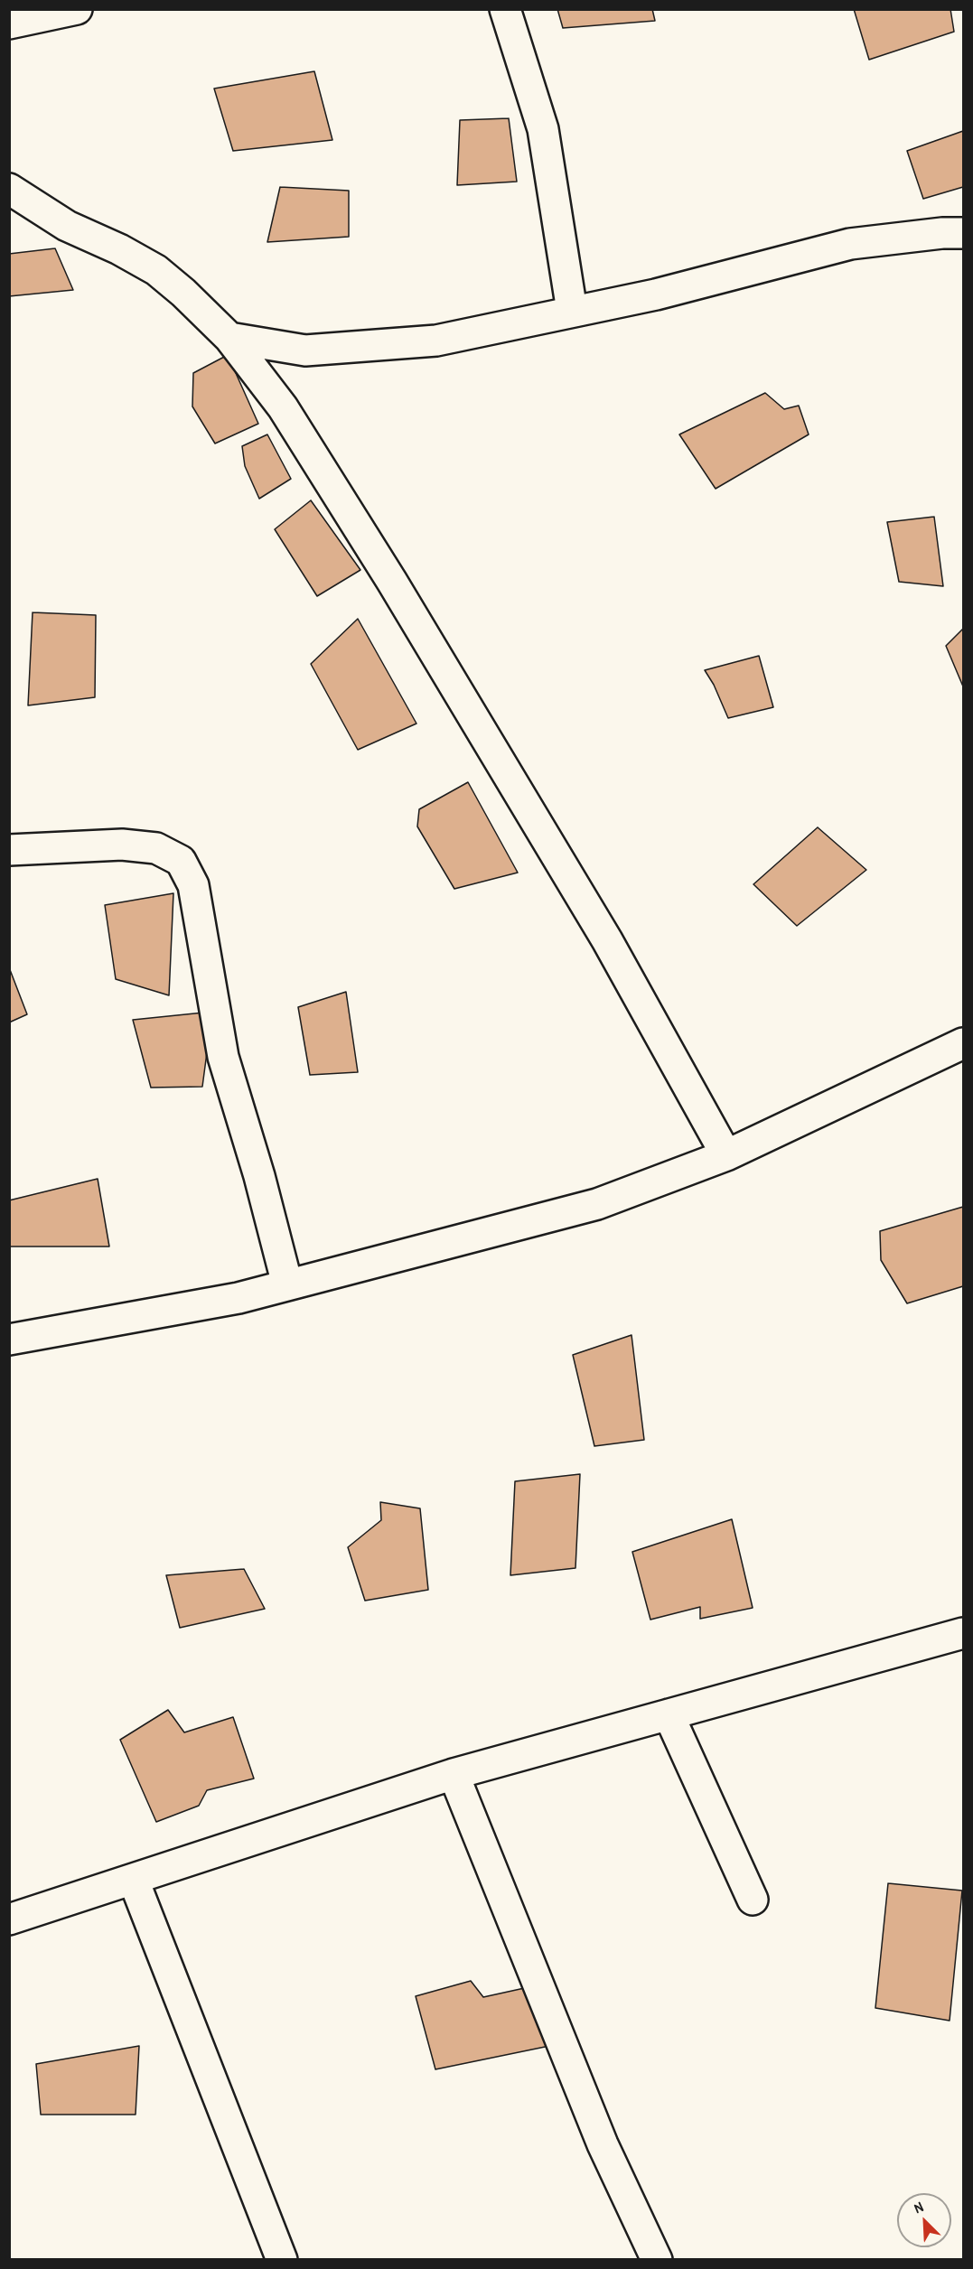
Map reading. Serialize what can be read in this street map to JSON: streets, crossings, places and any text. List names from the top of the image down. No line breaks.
{"north":"top left"}
